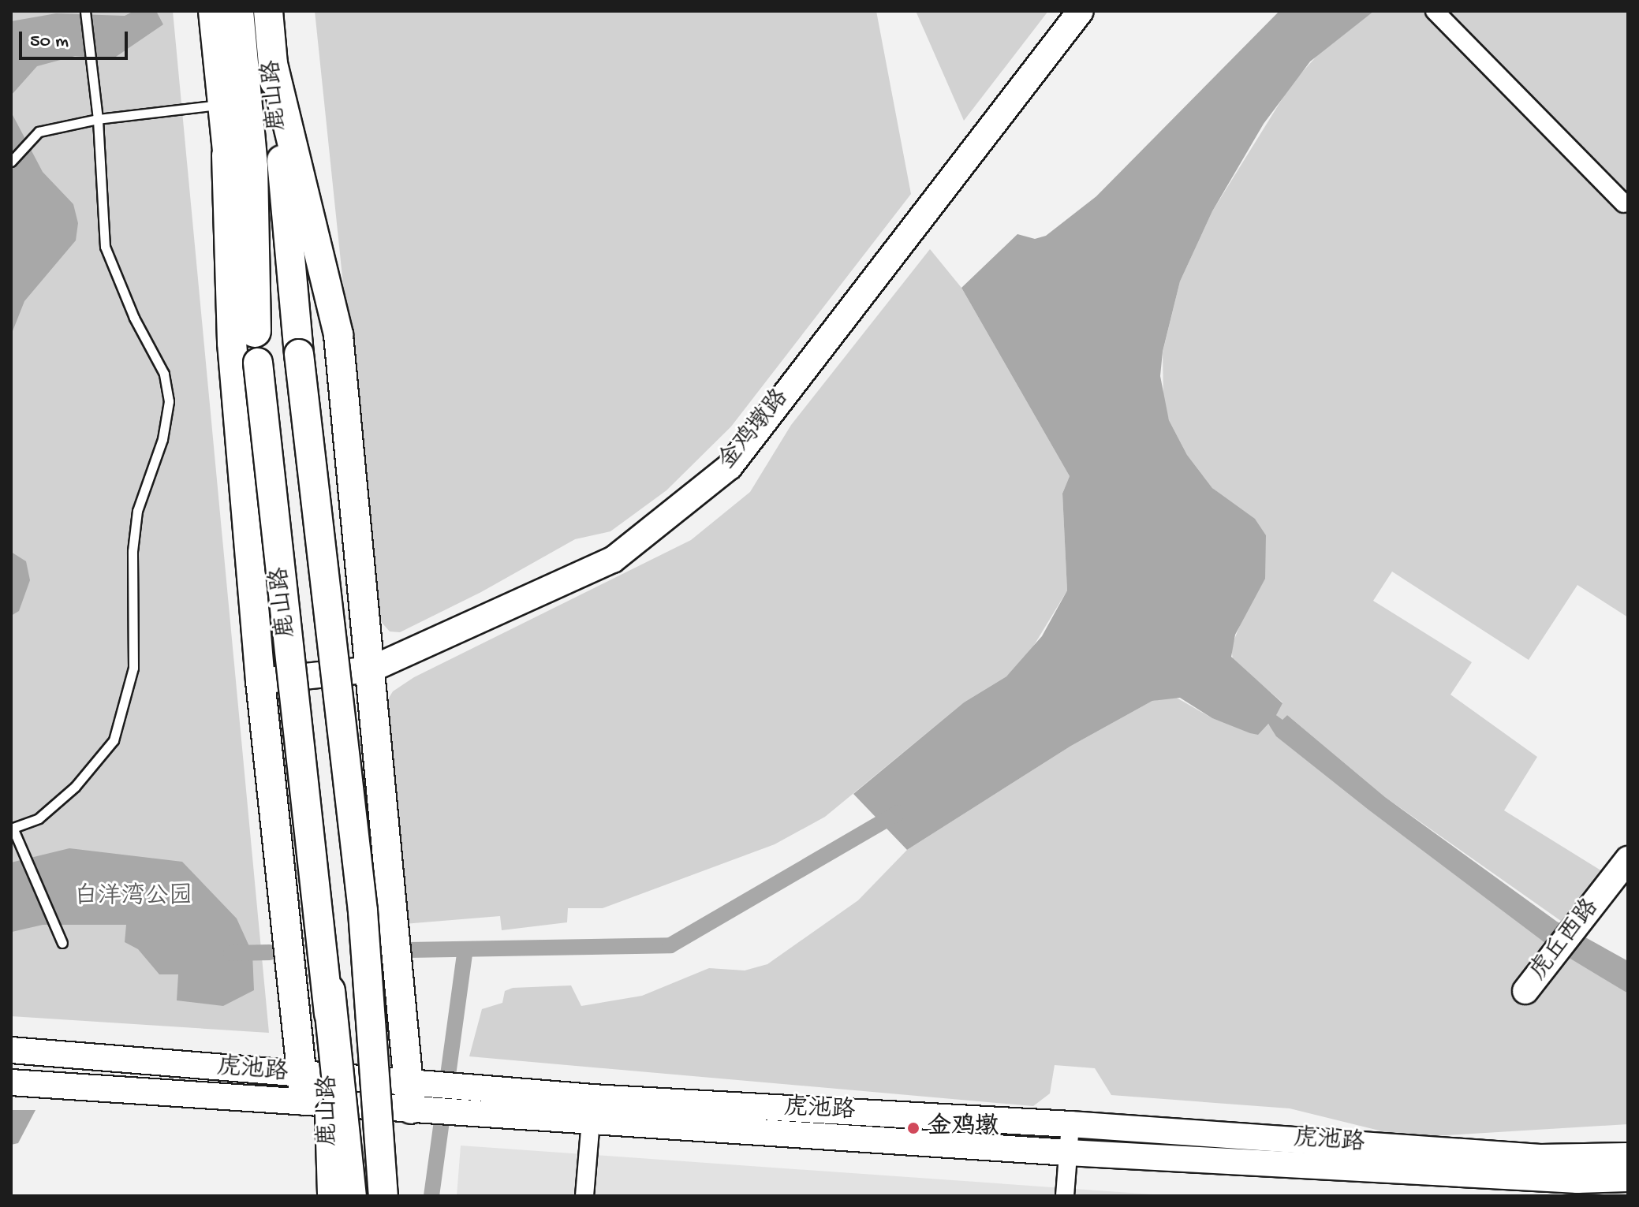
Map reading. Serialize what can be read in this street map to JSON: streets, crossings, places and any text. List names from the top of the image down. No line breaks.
{"streets":{"main road":["鹿山路","金鸡墩路","虎丘西路","虎池路"]},"parks":["白洋湾公园"],"places":["金鸡墩"],"scale_bar":"50 m"}
